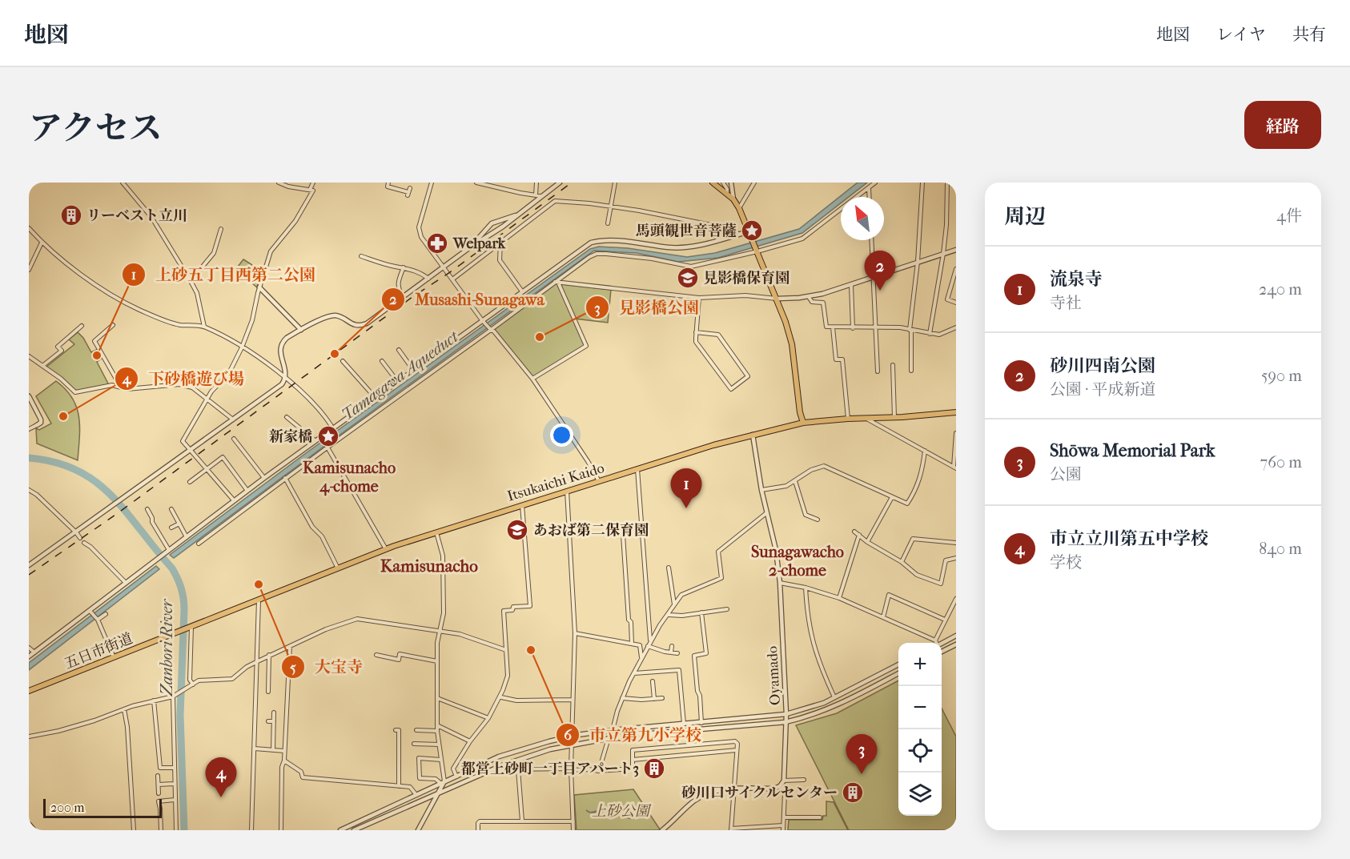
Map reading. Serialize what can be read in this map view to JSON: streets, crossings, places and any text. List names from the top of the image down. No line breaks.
{"streets":{"main road":["Itsukaichi Kaido","五日市街道"],"street":["Oyamado"]},"crossings":[["Itsukaichi Kaido","五日市街道"],["Itsukaichi Kaido","Oyamado"]],"districts":["Kamisunacho 4-chome","Sunagawacho 2-chome","Kamisunacho"],"water":["Tamagawa Aqueduct","Zanbori River"],"parks":["上砂公園"],"places":{"building":["リーベスト立川","都営上砂町一丁目アパート3","砂川口サイクルセンター"],"place":["馬頭観世音菩薩","新家橋"],"pharmacy":["Welpark"],"school or university":["見影橋保育園","あおば第二保育園"],"other":["見影橋公園","Musashi-Sunagawa","上砂五丁目西第二公園","下砂橋遊び場","大宝寺","市立第九小学校"]},"scale_bar":"200 m","north":"top left","page":{"header":"地図","nav":["地図","レイヤ","共有"],"title":"アクセス","buttons":"経路","heading":["周辺","4件"],"list":[{"mark":"1","name":"流泉寺","note":"寺社","value":"240 m"},{"mark":"2","name":"砂川四南公園","note":"公園 · 平成新道","value":"590 m"},{"mark":"3","name":"Shōwa Memorial Park","note":"公園","value":"760 m"},{"mark":"4","name":"市立立川第五中学校","note":"学校","value":"840 m"}],"pins":["2","1","3","4"],"map_buttons":["+","−"],"scale":"200 m"}}
